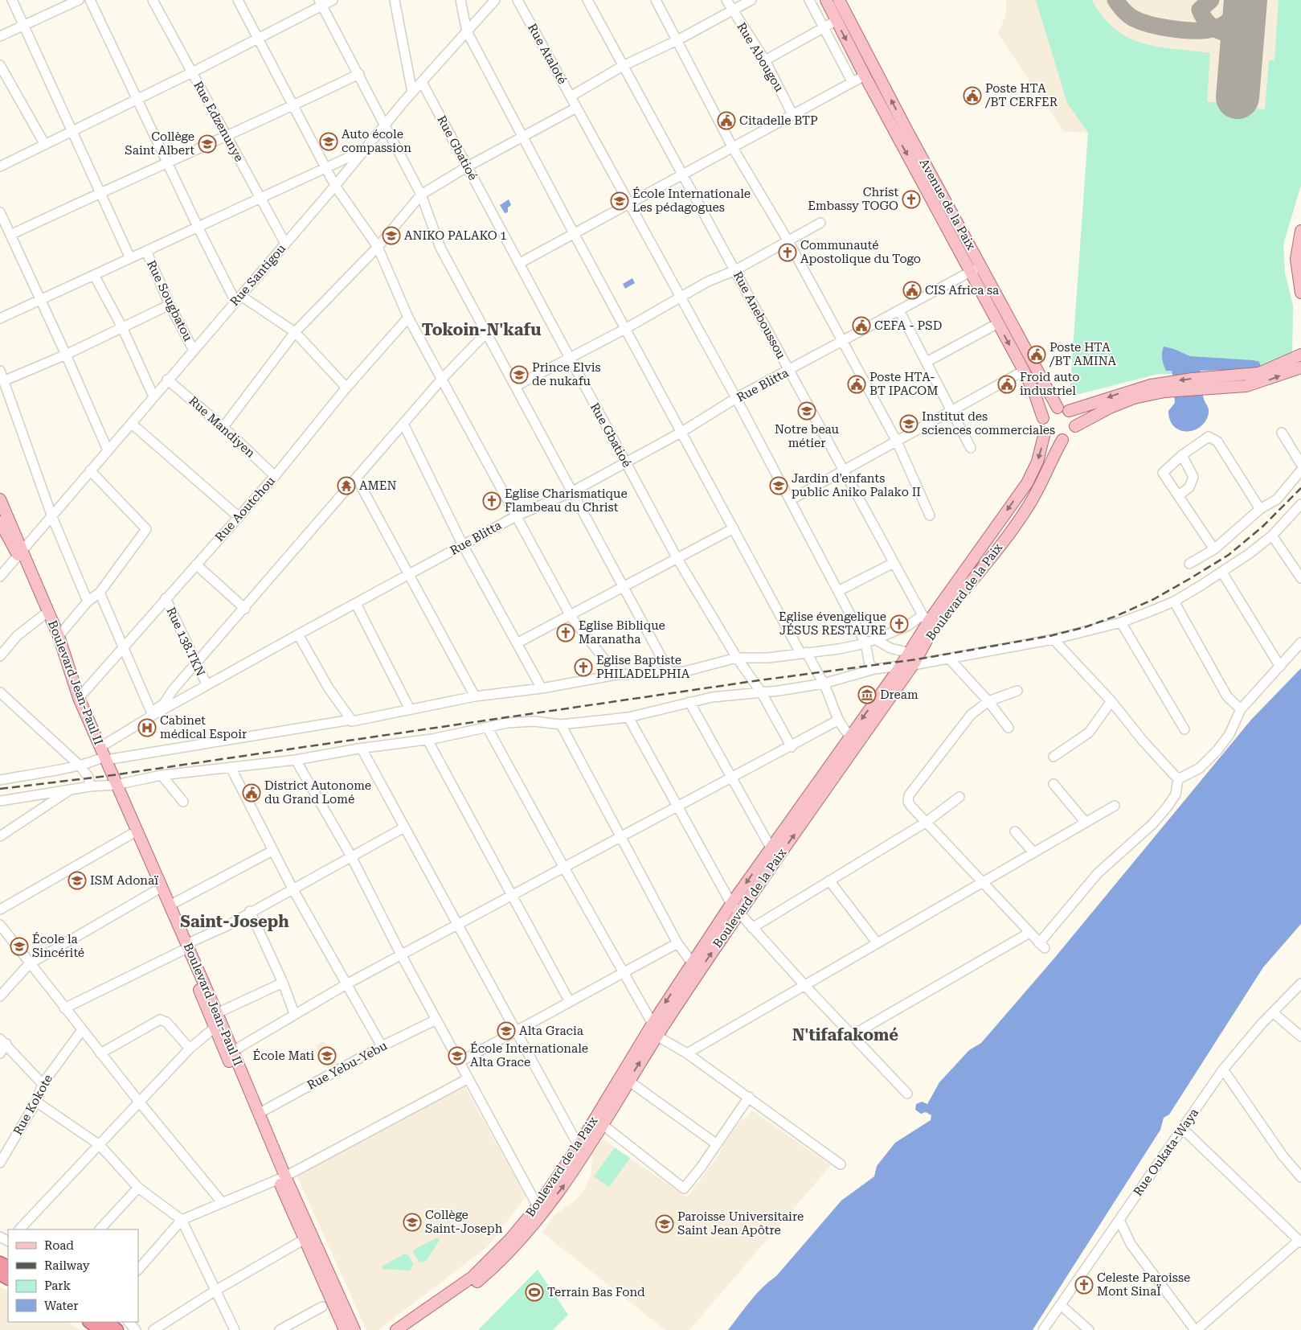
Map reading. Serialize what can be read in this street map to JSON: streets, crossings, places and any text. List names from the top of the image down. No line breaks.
{"streets":{"main road":["Avenue de la Paix","Boulevard de la Paix","Boulevard Jean-Paul II"],"street":["Rue Ataloté","Rue Abougou","Rue Edzenunye","Rue Gbatioé","Rue Santigou","Rue Sougbatou","Rue Aneboussou","Rue Blitta","Rue Mandiyen","Rue Aoutchou","Rue 138.TKN","Rue Yebu-Yebu","Rue Kokote","Rue Oukata-Waya"]},"crossings":[["Rue Ataloté","Rue Blitta"],["Rue Edzenunye","Rue Santigou"],["Rue Gbatioé","Rue Santigou"],["Rue Gbatioé","Rue Blitta"],["Avenue de la Paix","Rue Blitta"],["Avenue de la Paix","Boulevard de la Paix"],["Rue Santigou","Rue Sougbatou"],["Rue Santigou","Rue Mandiyen"],["Rue Santigou","Boulevard Jean-Paul II"],["Rue Aneboussou","Rue Blitta"],["Rue Aneboussou","Boulevard de la Paix"],["Rue Blitta","Rue 138.TKN"],["Rue Blitta","Boulevard Jean-Paul II"],["Rue Mandiyen","Rue Aoutchou"],["Rue Aoutchou","Rue 138.TKN"],["Rue Aoutchou","Boulevard Jean-Paul II"],["Boulevard Jean-Paul II","Rue Yebu-Yebu"]],"districts":["Tokoin-N'kafu","Saint-Joseph","N'tifafakomé"],"places":{"public building":["Poste HTA /BT CERFER","Citadelle BTP","CIS Africa sa","CEFA - PSD","Poste HTA /BT AMINA","Poste HTA- BT IPACOM","Froid auto industriel","District Autonome du Grand Lomé"],"school or university":["Auto école compassion","Collège Saint Albert","École Internationale Les pédagogues","ANIKO PALAKO 1","Prince Elvis de nukafu","Notre beau métier","Institut des sciences commerciales","Jardin d'enfants public Aniko Palako II","ISM Adonaï","École la Sincérité","Alta Gracia","École Mati","École Internationale Alta Grace","Collège Saint-Joseph","Paroisse Universitaire Saint Jean Apôtre"],"church":["Christ Embassy TOGO","Communauté Apostolique du Togo","Eglise Charismatique Flambeau du Christ","Eglise évengelique JÉSUS RESTAURE","Eglise Biblique Maranatha","Eglise Baptiste PHILADELPHIA","Celeste Paroisse Mont SinaÏ"],"temple":["AMEN"],"museum":["Dream"],"hospital":["Cabinet médical Espoir"],"sports":["Terrain Bas Fond"]},"legend":["Road","Railway","Park","Water"]}
